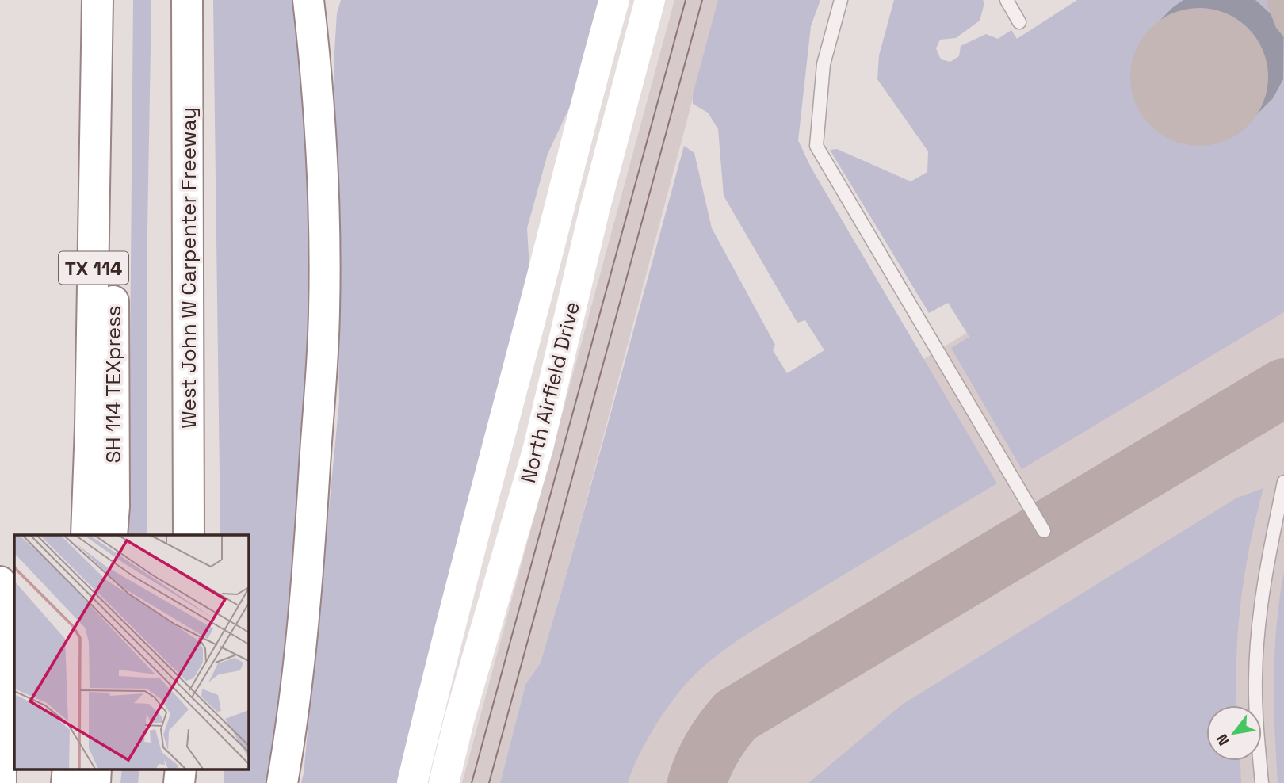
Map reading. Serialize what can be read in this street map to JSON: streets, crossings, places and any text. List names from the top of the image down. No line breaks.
{"streets":{"main road":["TX 114","West John W Carpenter Freeway","SH 114 TEXpress","North Airfield Drive"]},"north":"bottom left"}
